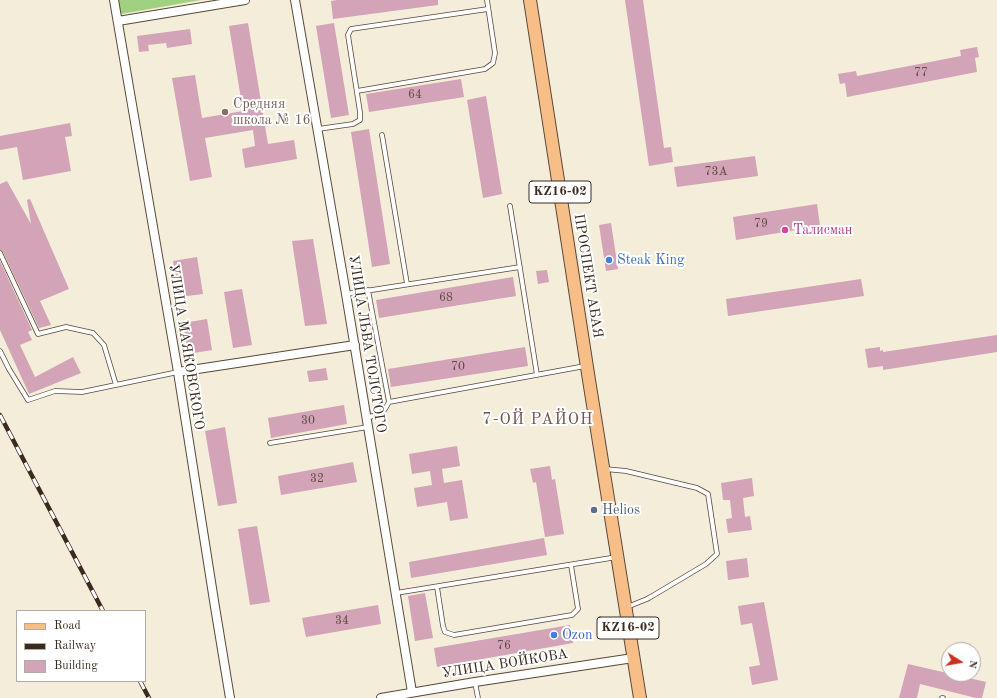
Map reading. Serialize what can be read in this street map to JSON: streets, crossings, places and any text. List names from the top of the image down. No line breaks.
{"streets":{"main road":["KZ16-02","ПРОСПЕКТ АБАЯ"],"street":["УЛИЦА ЛЬВА ТОЛСТОГО","УЛИЦА МАЯКОВСКОГО","УЛИЦА ВОЙКОВА"]},"crossings":[["KZ16-02","ПРОСПЕКТ АБАЯ"],["KZ16-02","УЛИЦА ВОЙКОВА"],["УЛИЦА ЛЬВА ТОЛСТОГО","УЛИЦА ВОЙКОВА"]],"districts":["7-ОЙ РАЙОН"],"places":["Средняя школа № 16","Талисман","Steak King","Helios","Ozon"],"house_numbers":["77","64","73А","79","68","70","30","32","34","76"],"legend":["Road","Railway","Building"],"north":"right"}
